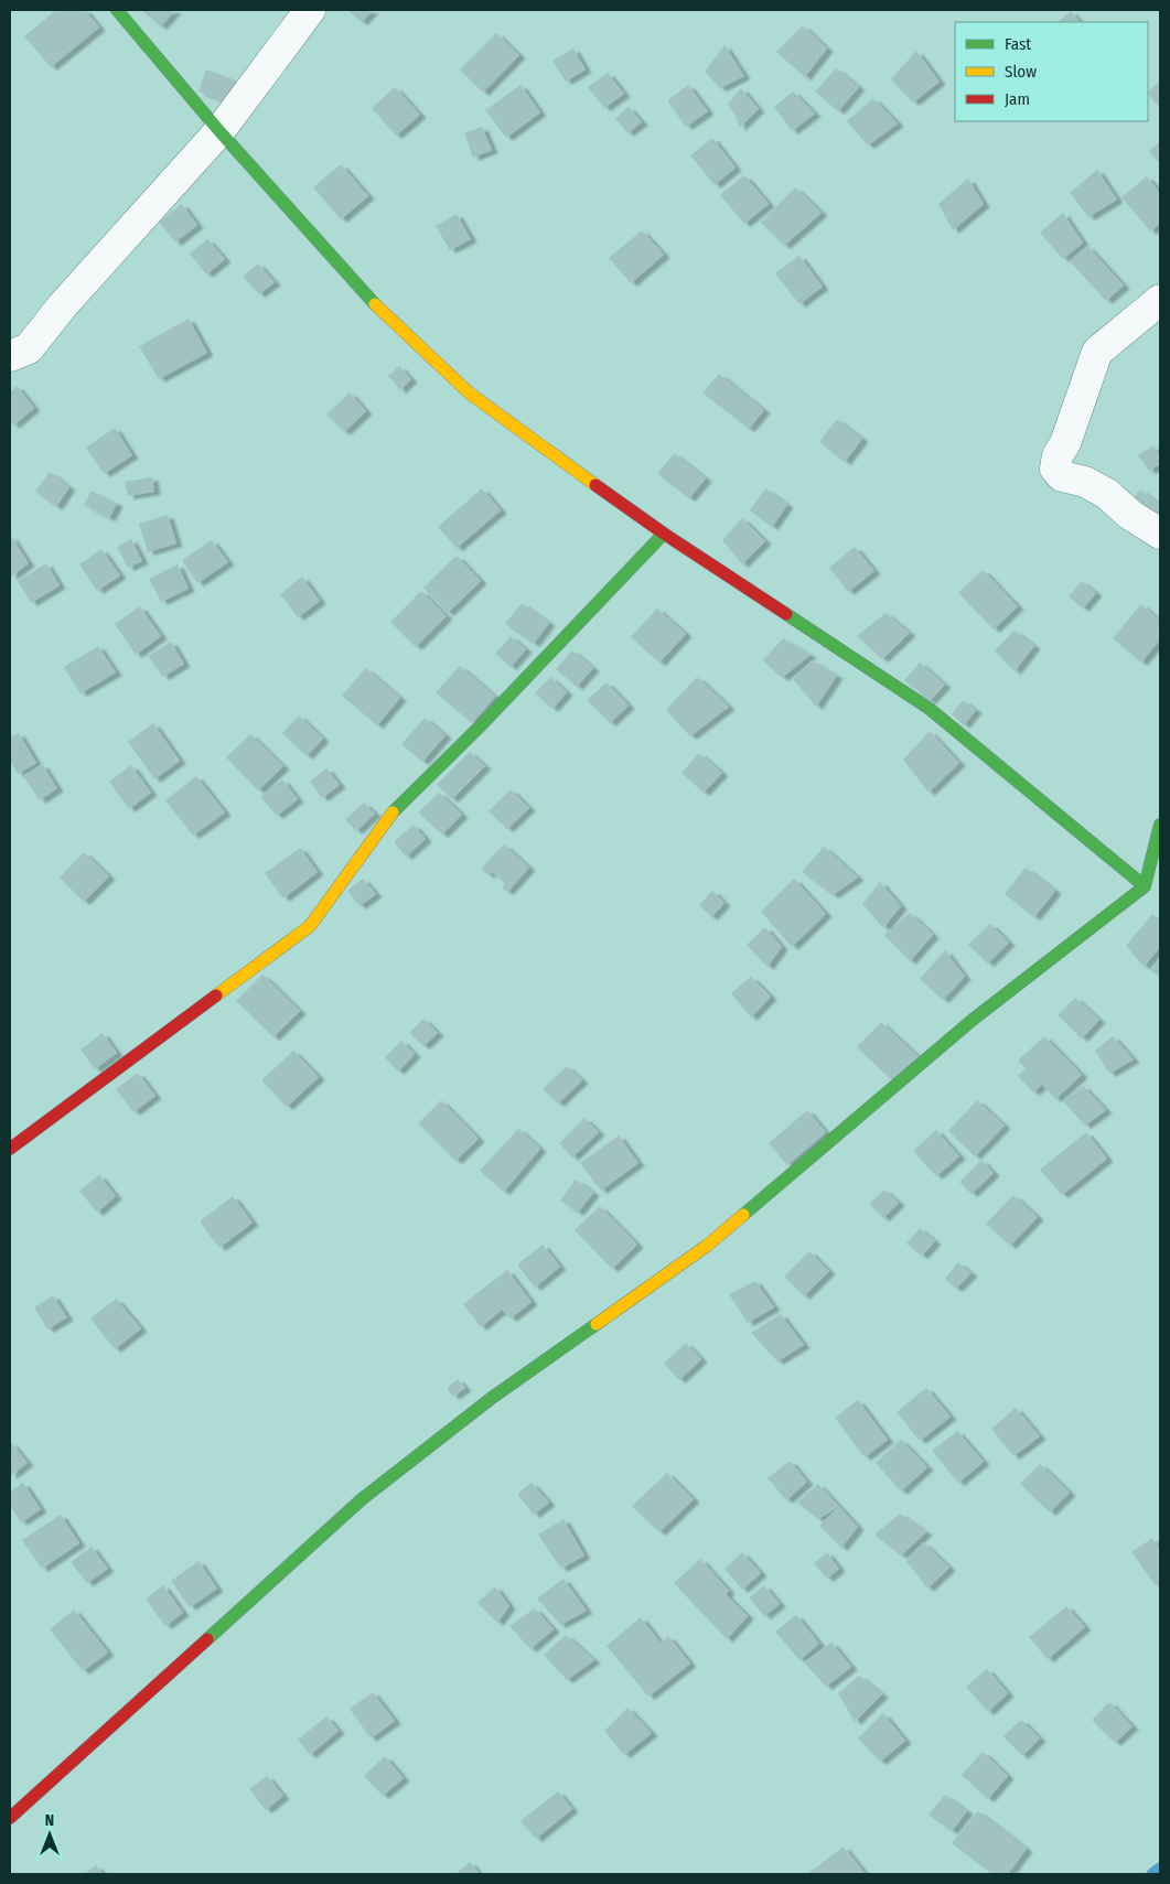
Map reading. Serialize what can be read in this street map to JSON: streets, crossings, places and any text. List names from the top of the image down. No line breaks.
{"legend":["Fast","Slow","Jam"],"north":"top"}
